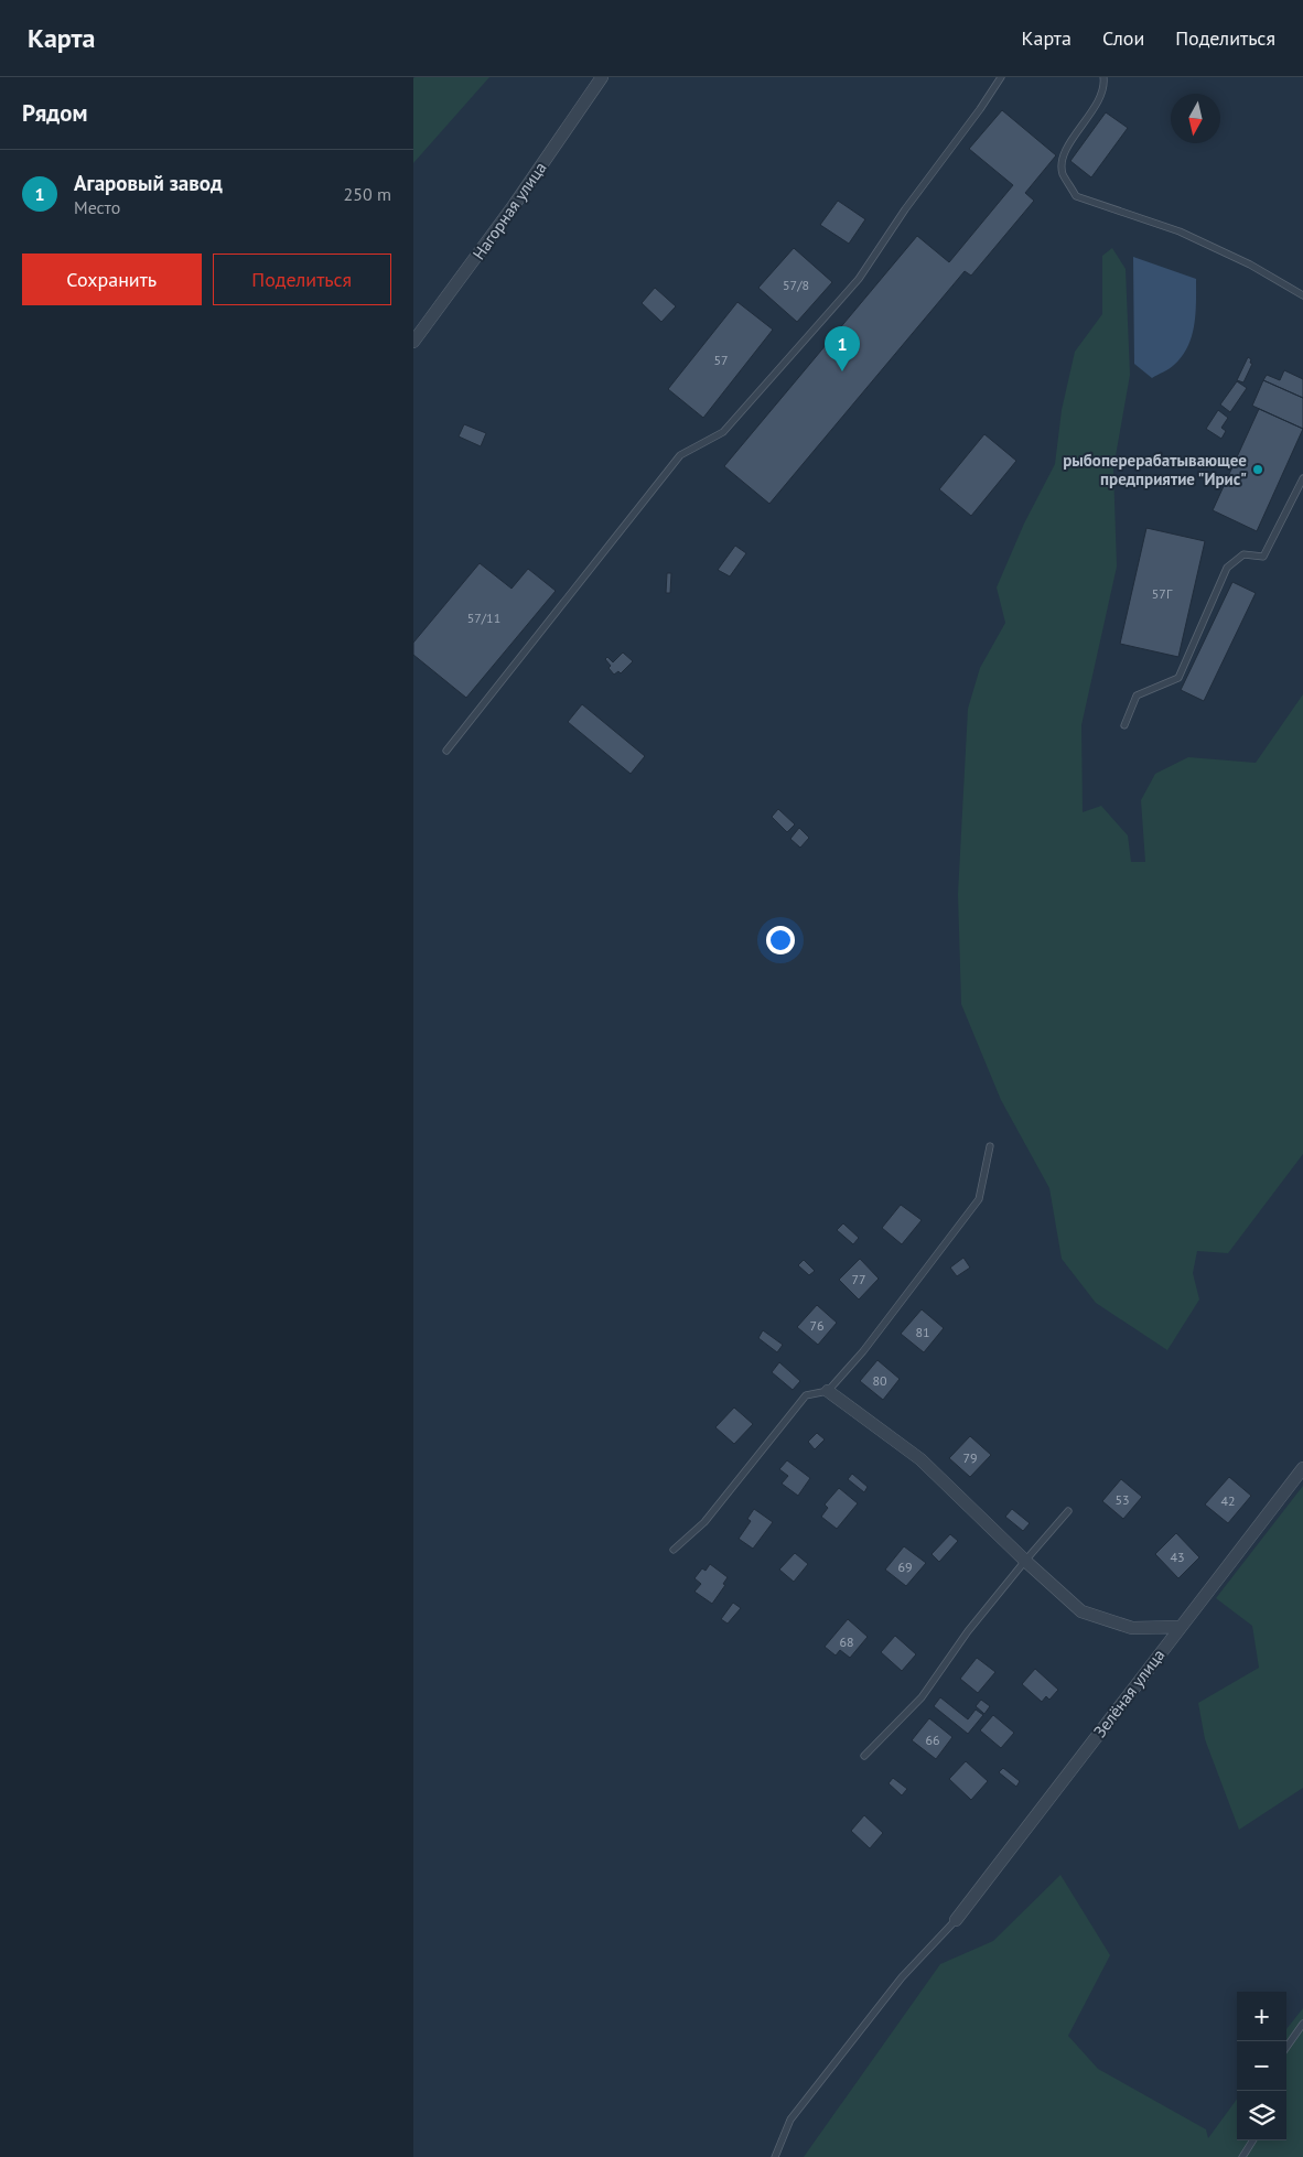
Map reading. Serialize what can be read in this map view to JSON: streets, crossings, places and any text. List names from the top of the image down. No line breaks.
{"streets":{"street":["Нагорная улица","Зелёная улица"]},"places":["рыбоперерабатывающее предприятие \"Ирис\""],"house_numbers":["57/8","57","57Г","57/11","77","76","81","80","79","53","42","43","69","68","66"],"north":"bottom","page":{"header":"Карта","nav":["Карта","Слои","Поделиться"],"heading":"Рядом","list":[{"mark":"1","name":"Агаровый завод","note":"Место","value":"250 m"}],"buttons":["Сохранить","Поделиться"],"pins":"1","map_buttons":["+","−"]}}
